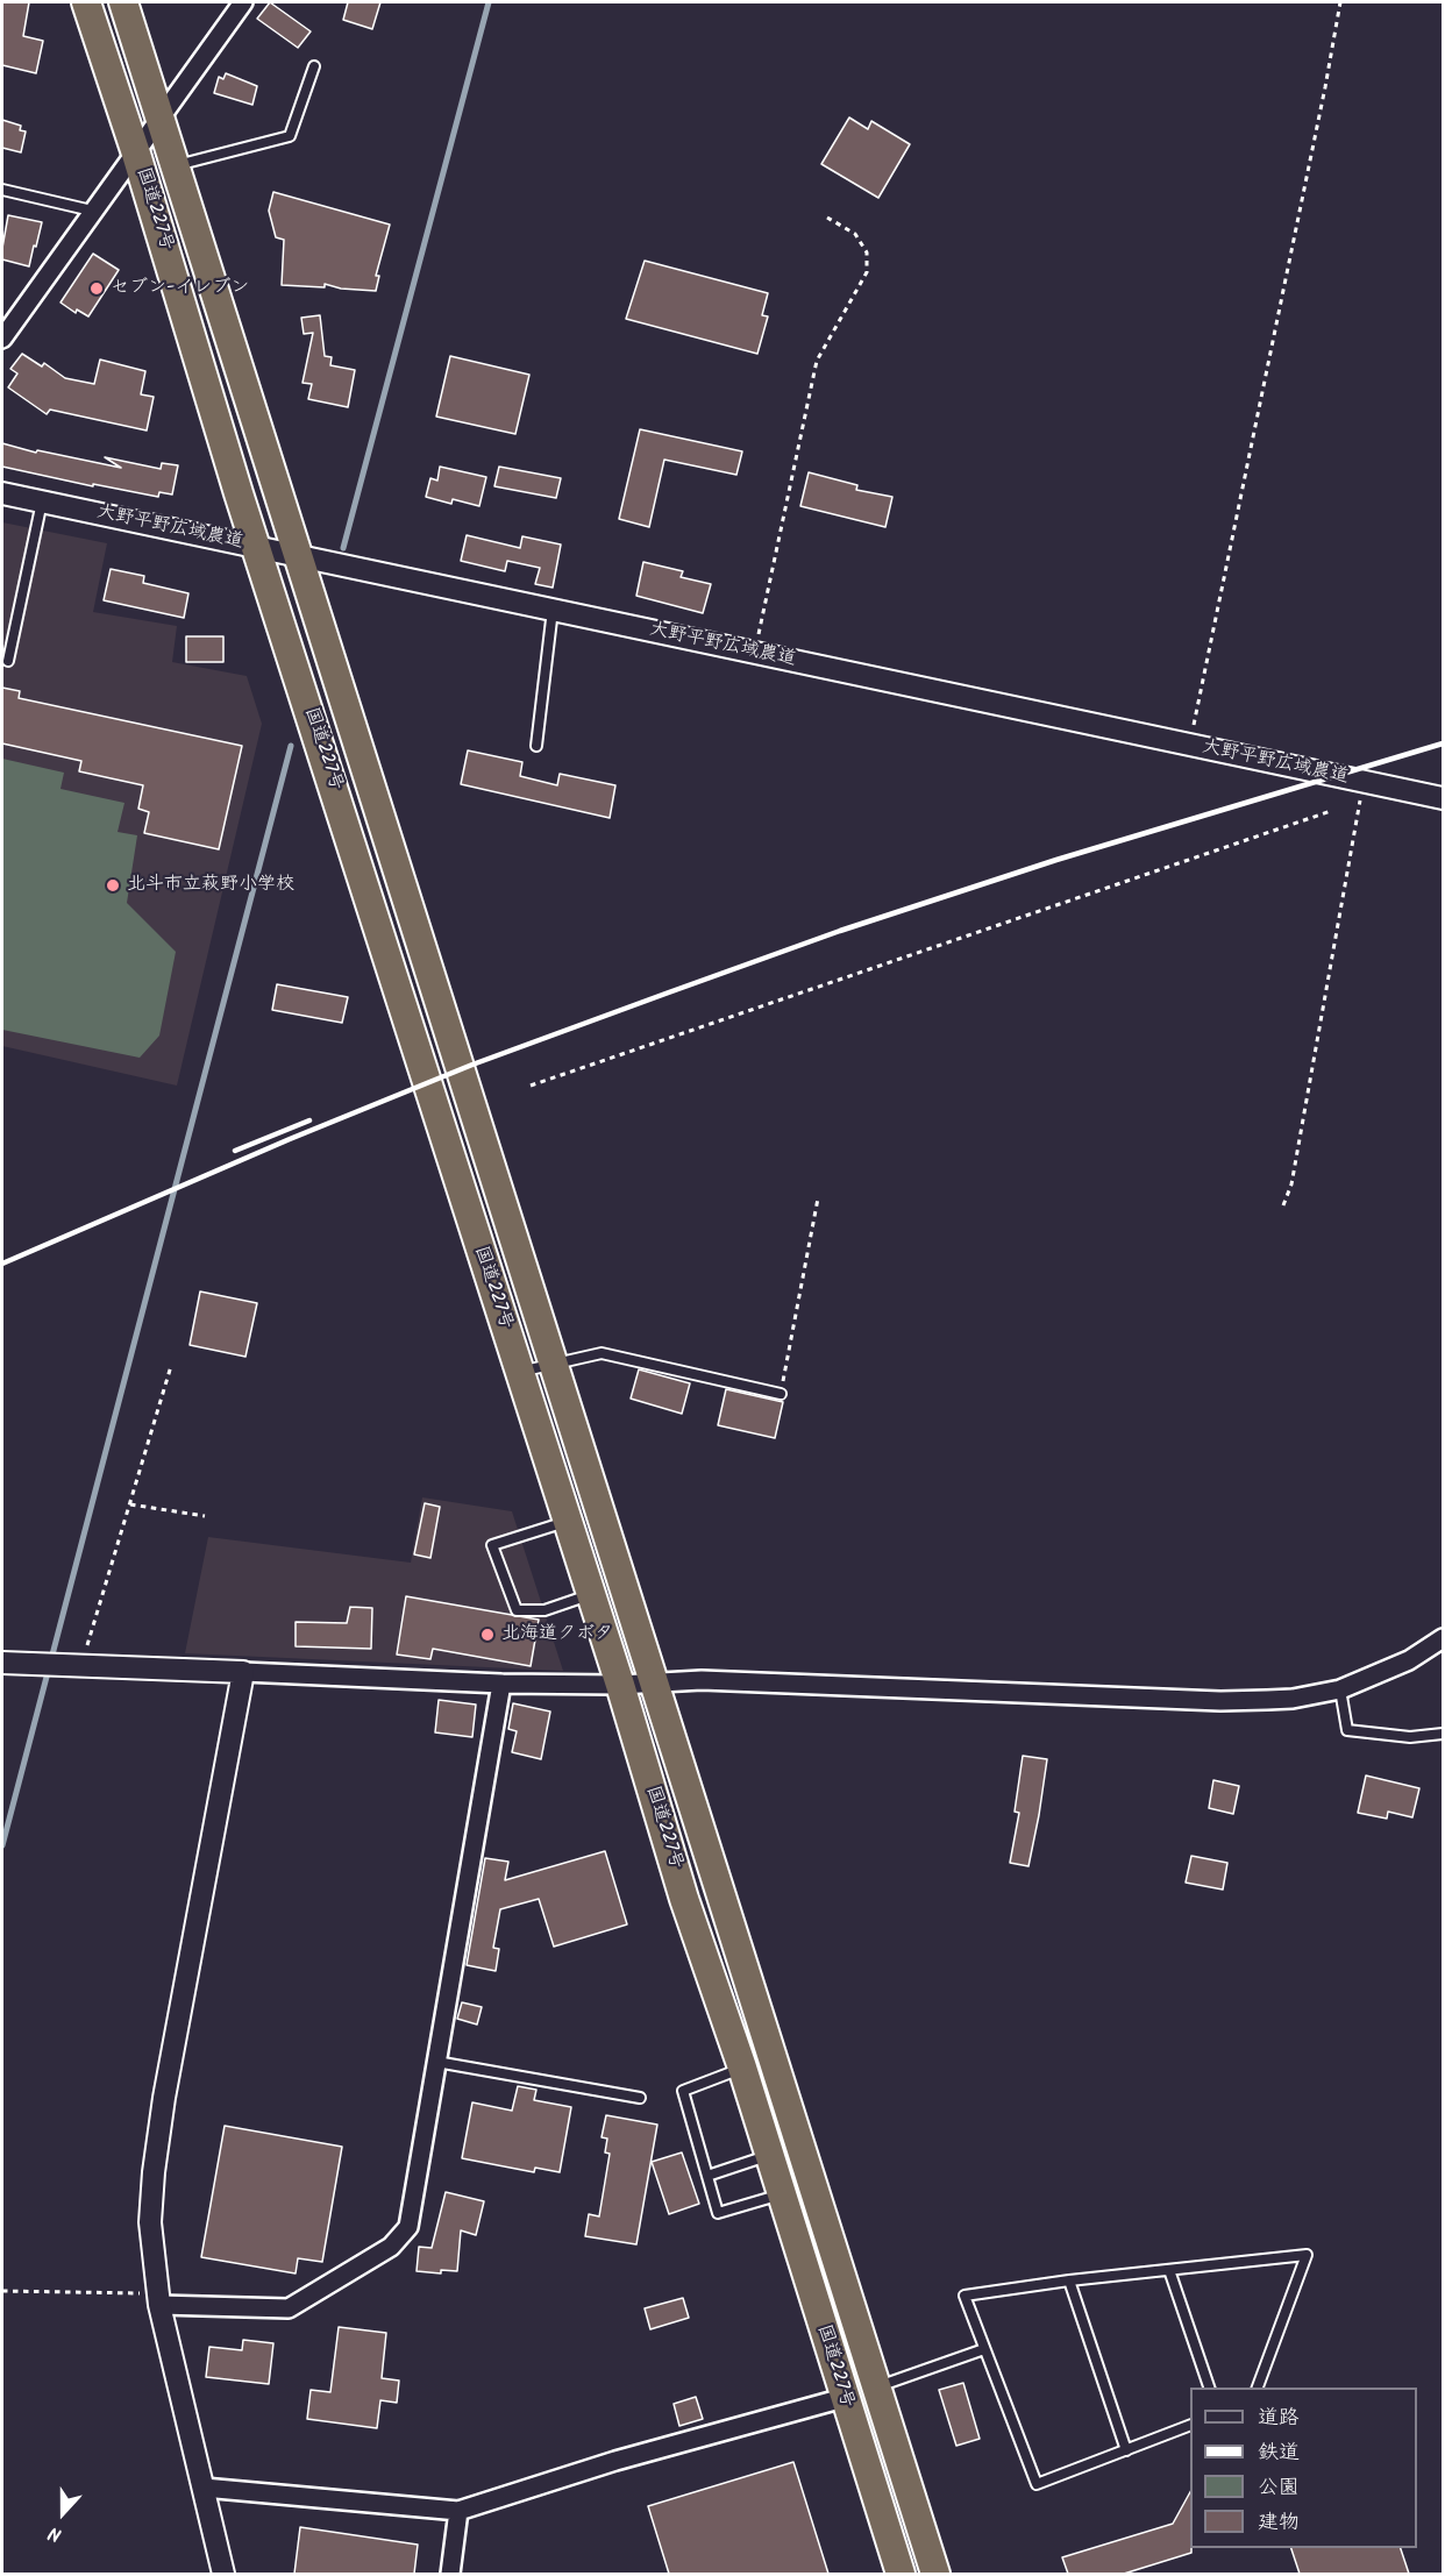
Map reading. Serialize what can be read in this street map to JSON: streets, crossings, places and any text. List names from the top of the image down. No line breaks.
{"streets":{"highway":["国道227号"],"street":["大野平野広域農道"]},"crossings":[["国道227号","大野平野広域農道"]],"places":["セブン-イレブン","北斗市立萩野小学校","北海道クボタ"],"legend":["道路","鉄道","公園","建物"],"north":"bottom"}
